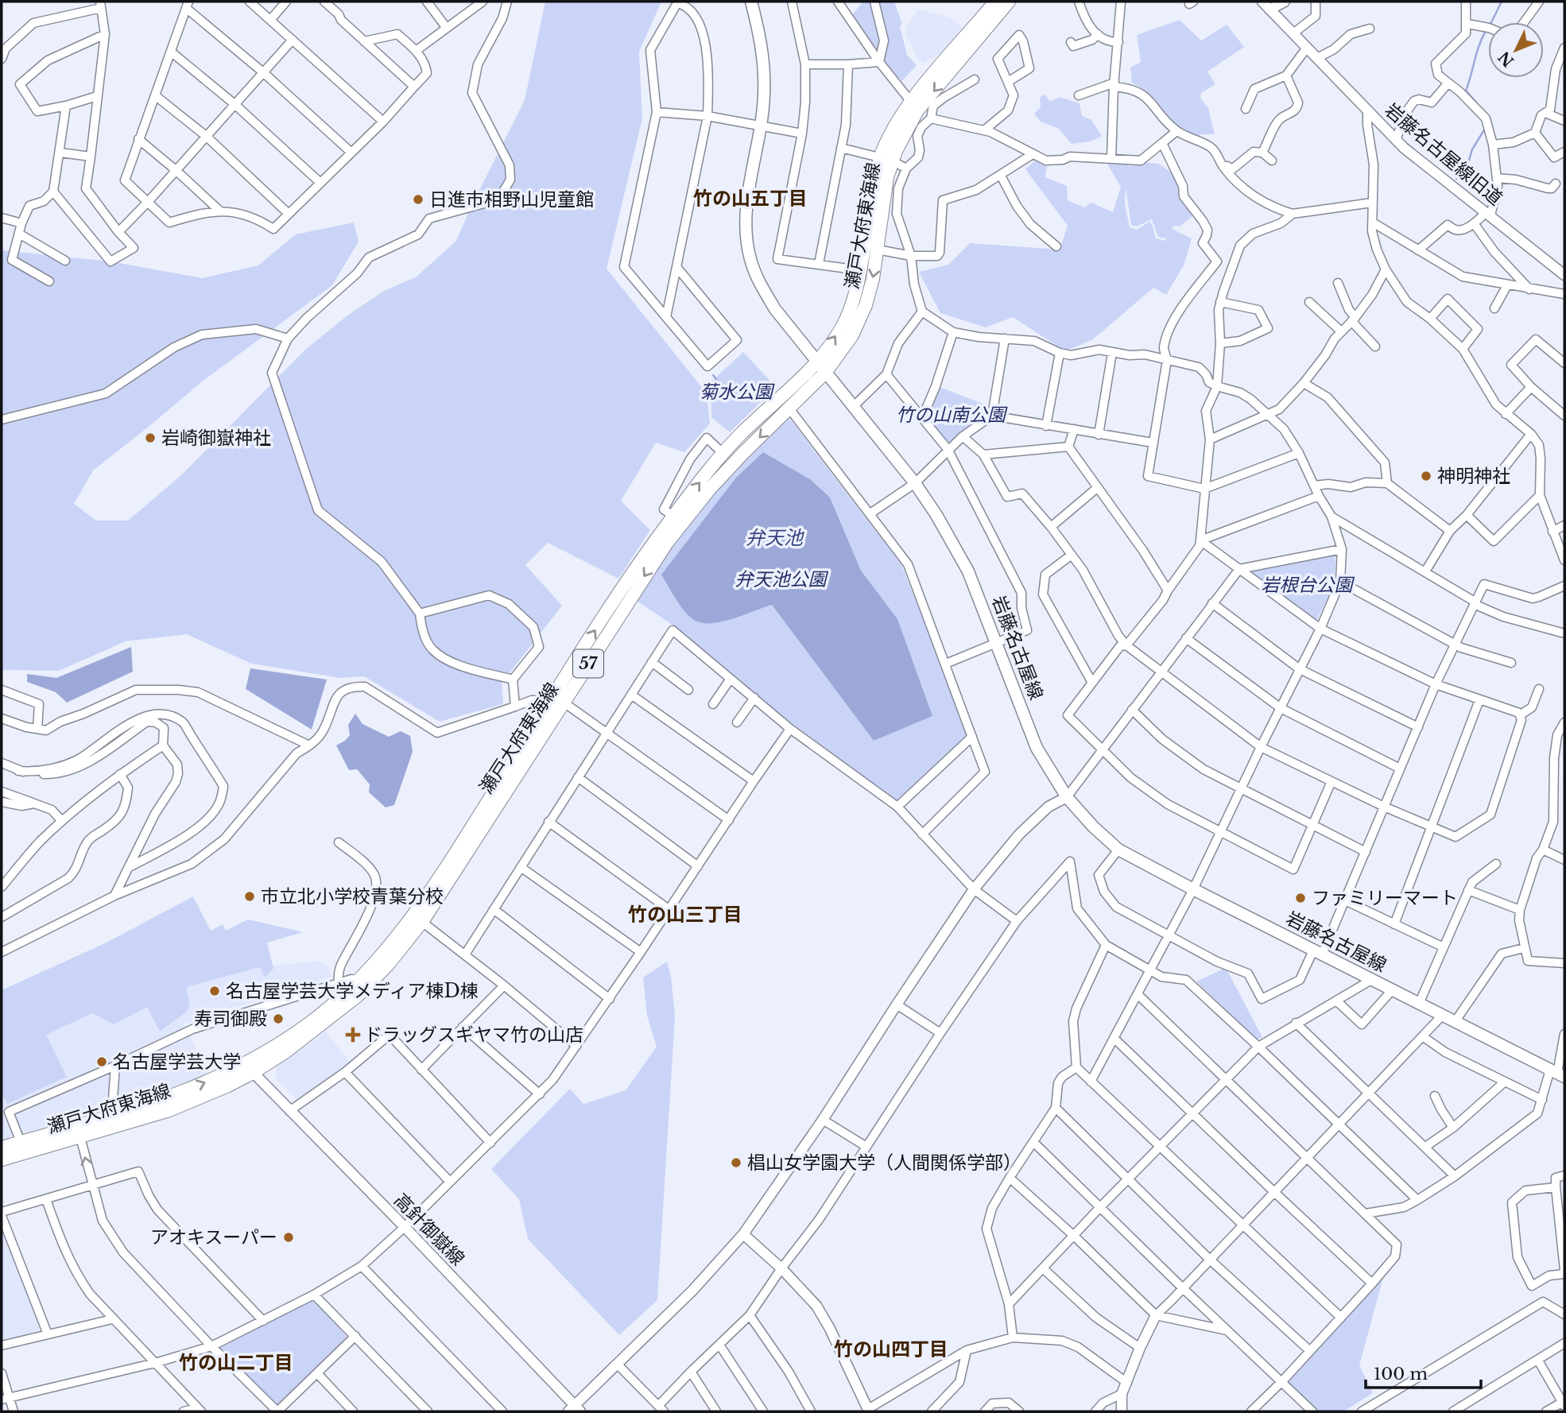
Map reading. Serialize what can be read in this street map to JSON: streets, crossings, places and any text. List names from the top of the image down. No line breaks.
{"streets":{"main road":["瀬戸大府東海線","岩藤名古屋線","57"],"street":["岩藤名古屋線旧道","高針御嶽線"]},"crossings":[["瀬戸大府東海線","岩藤名古屋線"],["瀬戸大府東海線","高針御嶽線"]],"districts":["竹の山五丁目","竹の山三丁目","竹の山四丁目","竹の山二丁目"],"water":["弁天池"],"parks":["菊水公園","竹の山南公園","弁天池公園","岩根台公園"],"places":{"other":["日進市相野山児童館","岩崎御嶽神社","神明神社","市立北小学校青葉分校","ファミリーマート","名古屋学芸大学メディア棟D棟","寿司御殿","名古屋学芸大学","椙山女学園大学（人間関係学部）","アオキスーパー"],"health":["ドラッグスギヤマ竹の山店"]},"scale_bar":"100 m","north":"bottom left"}
